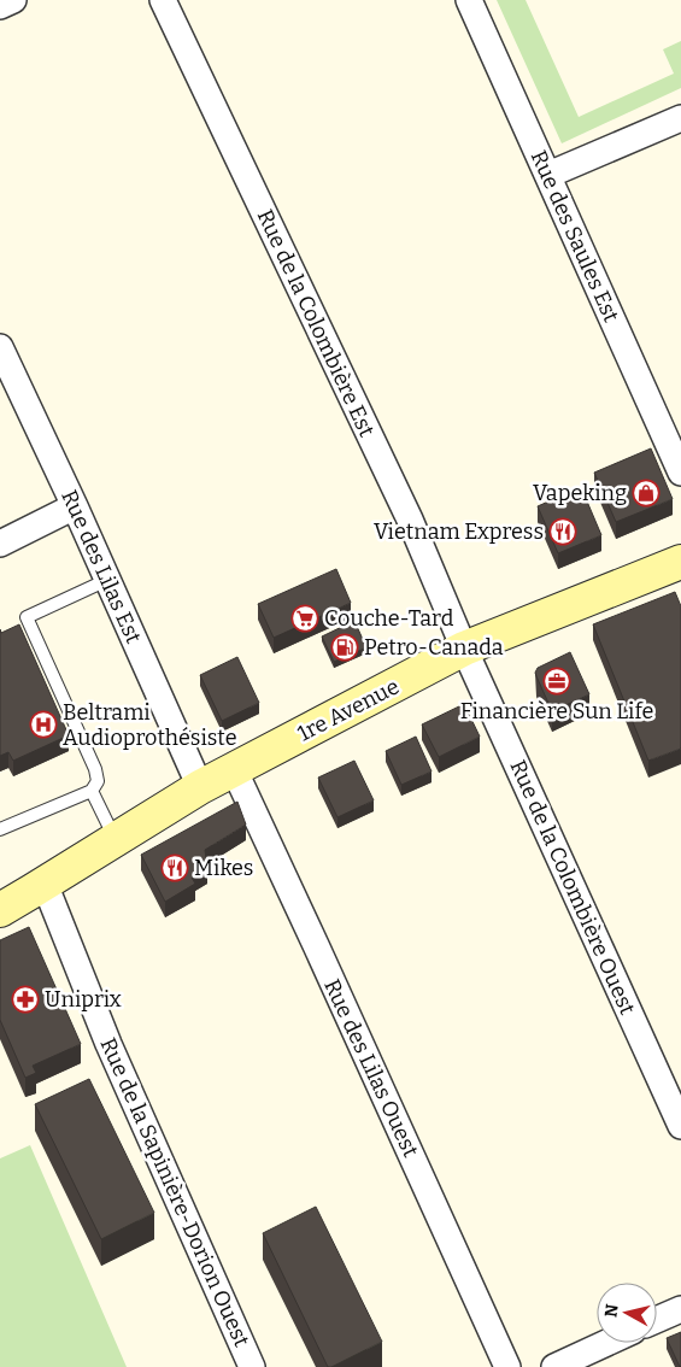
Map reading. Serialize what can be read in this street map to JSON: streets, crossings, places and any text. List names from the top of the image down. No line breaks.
{"streets":{"street":["Rue des Saules Est","Rue de la Colombière Est","Rue des Lilas Est","1re Avenue","Rue de la Colombière Ouest","Rue des Lilas Ouest","Rue de la Sapinière-Dorion Ouest"]},"crossings":[["Rue de la Colombière Est","1re Avenue"],["Rue de la Colombière Est","Rue de la Colombière Ouest"],["Rue des Lilas Est","1re Avenue"],["1re Avenue","Rue de la Colombière Ouest"],["1re Avenue","Rue des Lilas Ouest"],["1re Avenue","Rue de la Sapinière-Dorion Ouest"]],"places":{"shop":["Vapeking"],"restaurant":["Vietnam Express","Mikes"],"supermarket":["Couche-Tard"],"fuel station":["Petro-Canada"],"office":["Financière Sun Life"],"hospital":["Beltrami Audioprothésiste"],"pharmacy":["Uniprix"]},"north":"left"}
